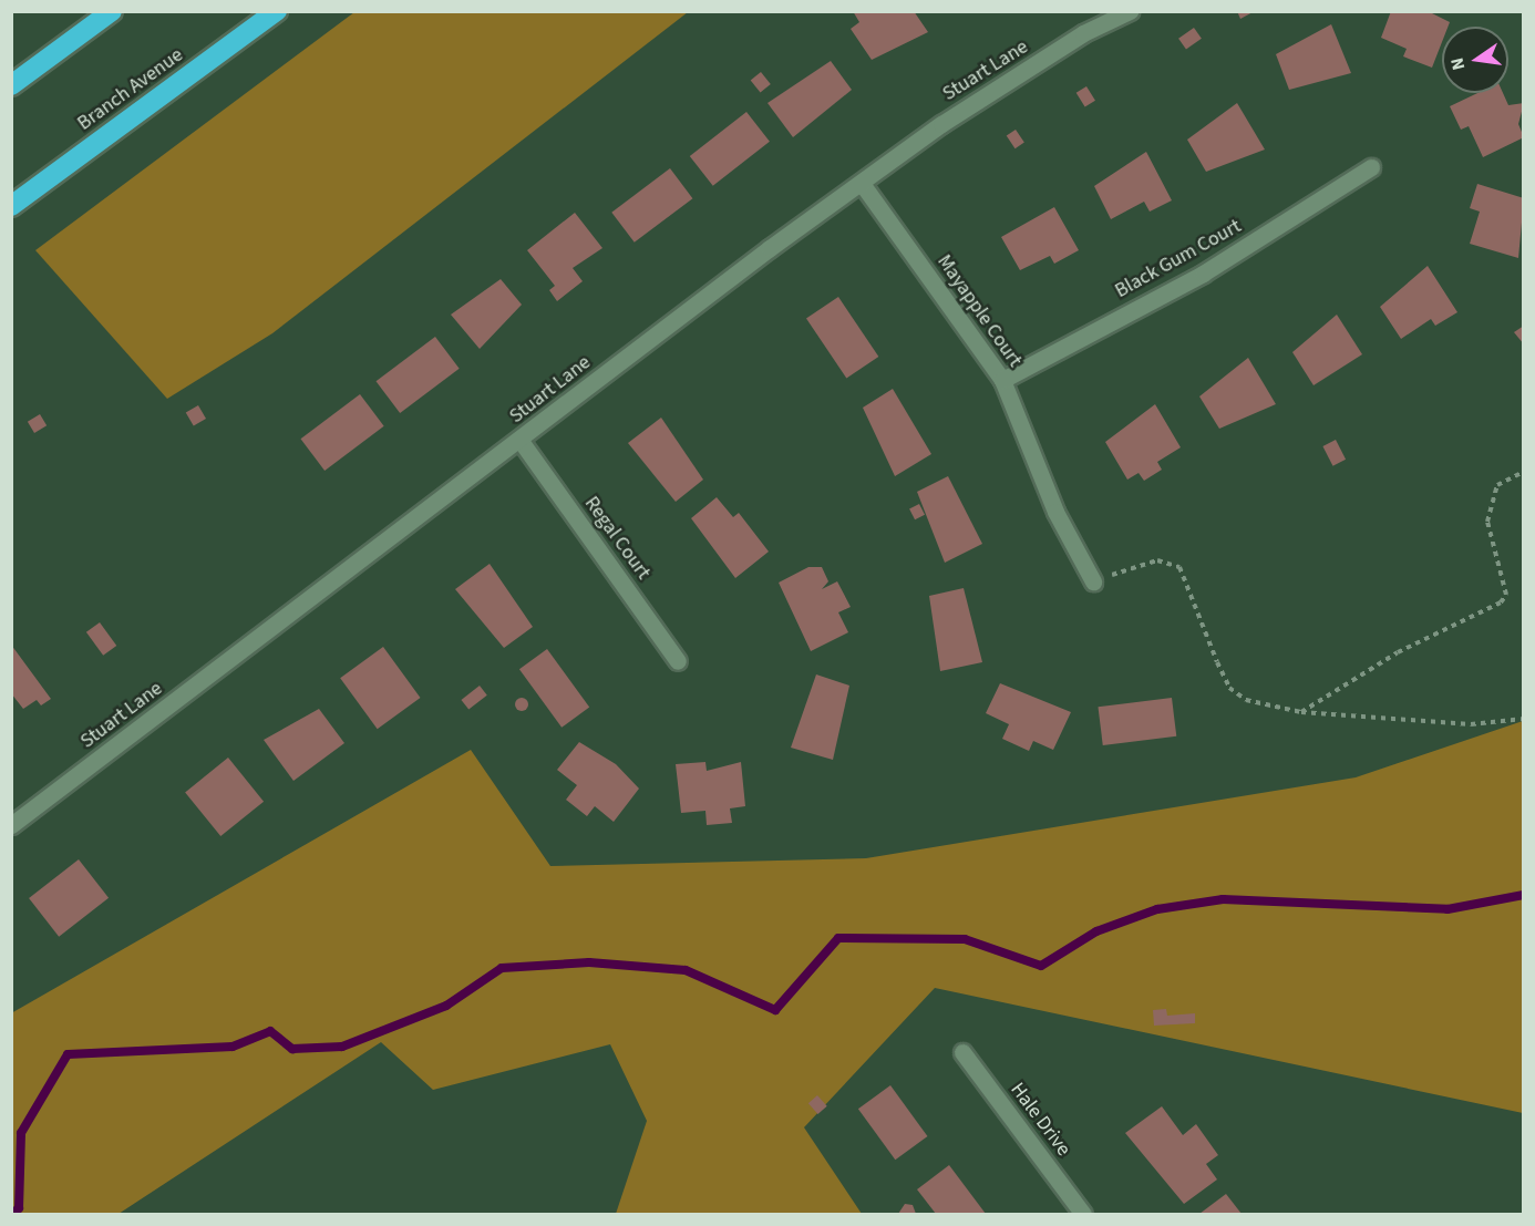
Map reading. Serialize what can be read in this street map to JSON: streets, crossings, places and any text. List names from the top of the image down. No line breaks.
{"streets":{"highway":["Branch Avenue"],"street":["Stuart Lane","Black Gum Court","Mayapple Court","Regal Court","Hale Drive"]},"crossings":[["Stuart Lane","Mayapple Court"],["Stuart Lane","Regal Court"],["Black Gum Court","Mayapple Court"]],"north":"left"}
